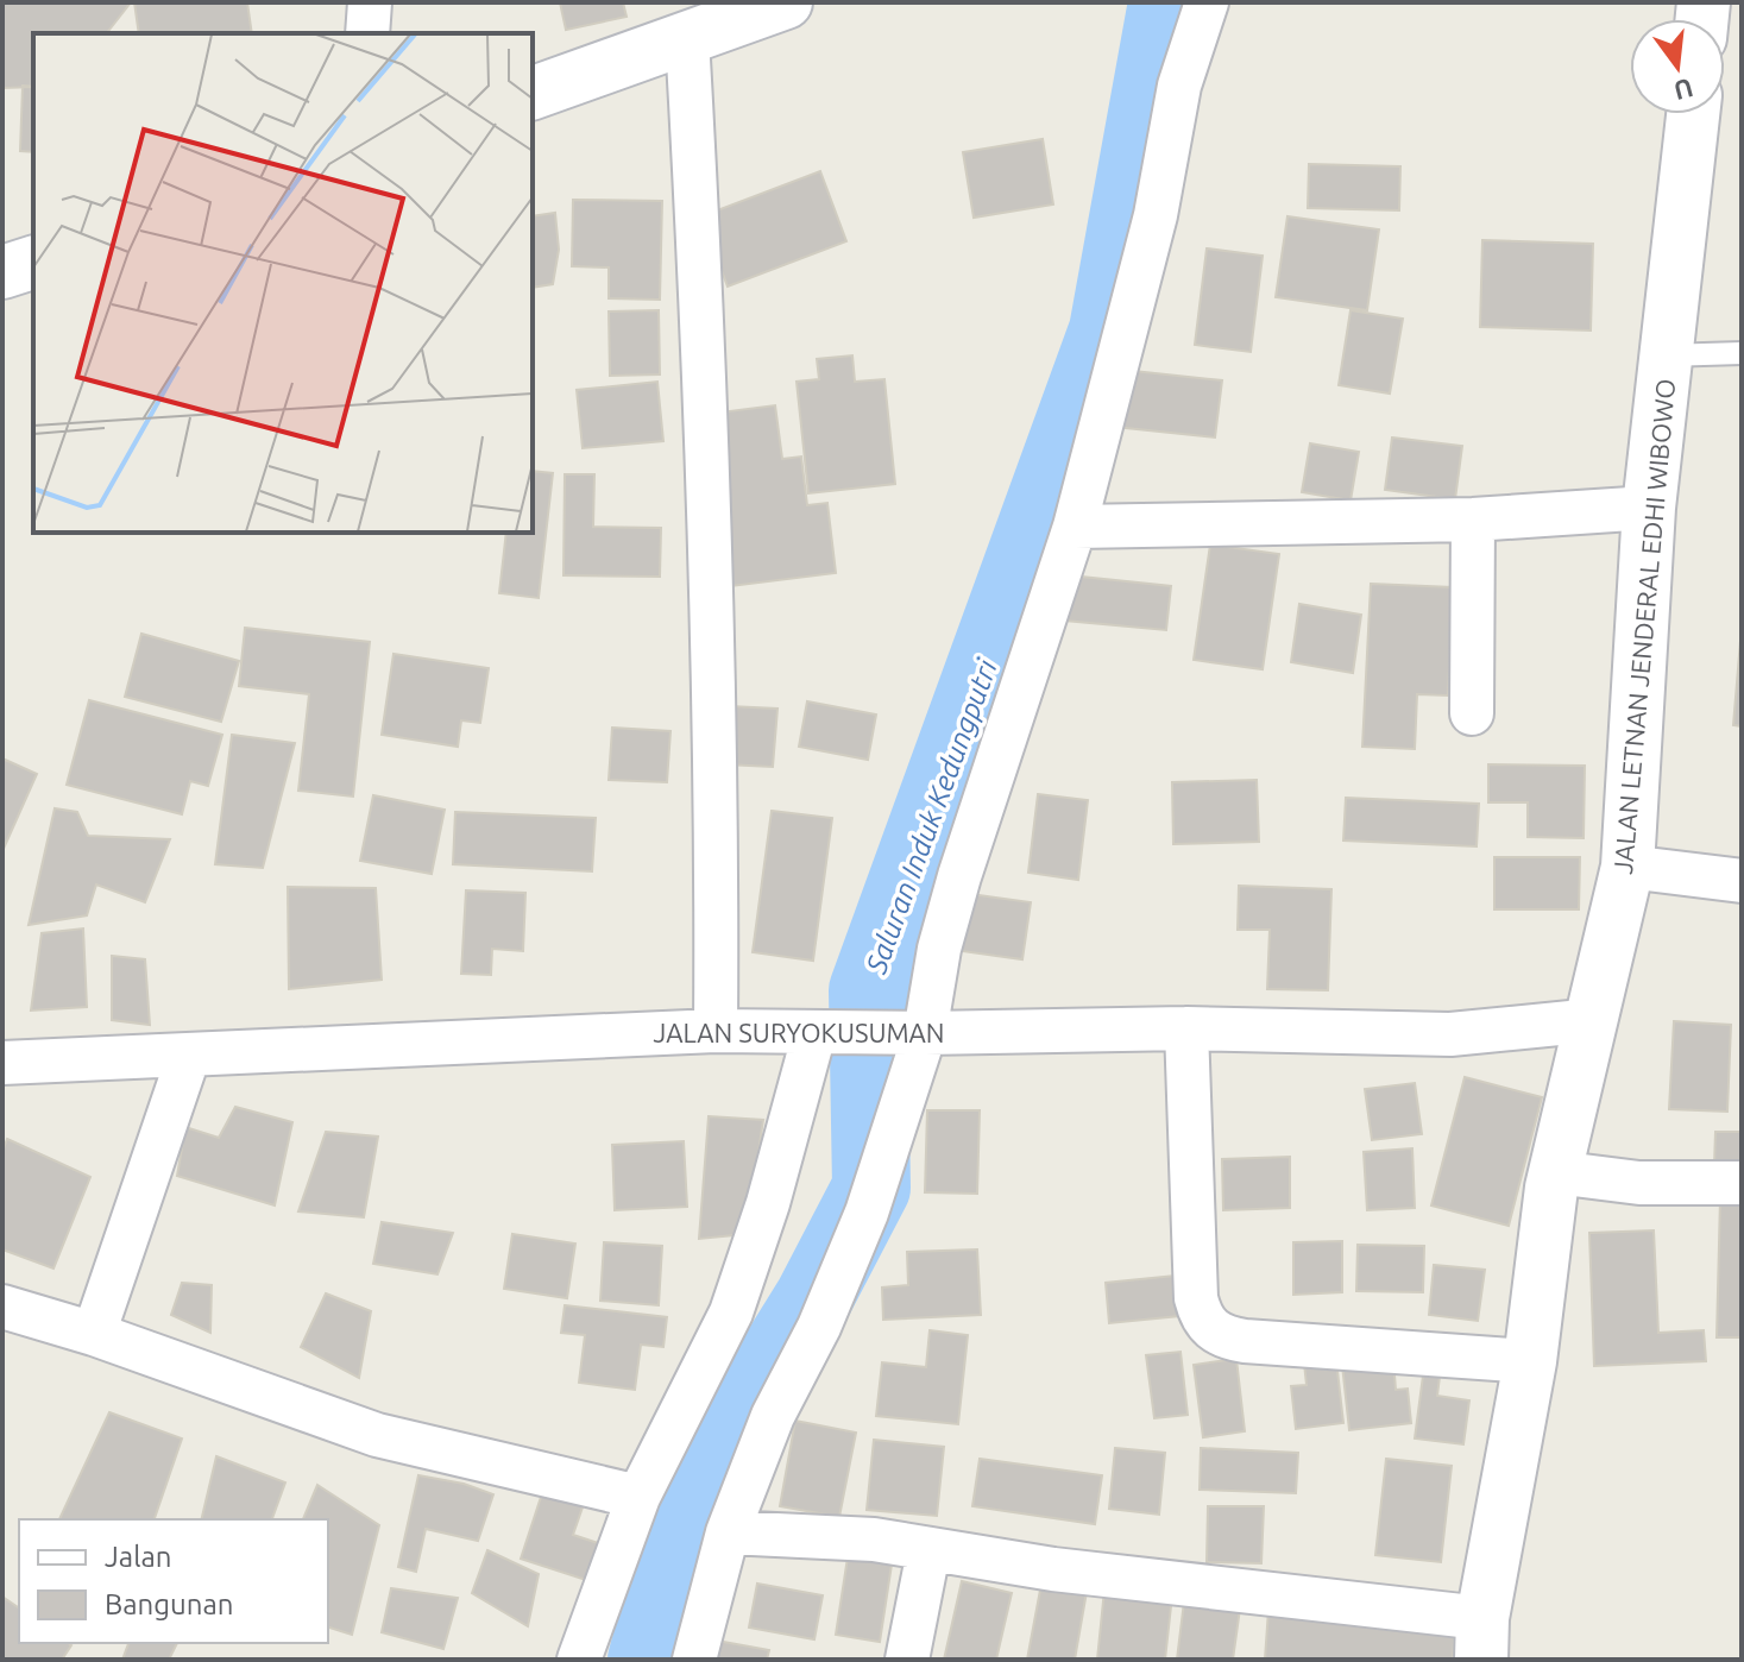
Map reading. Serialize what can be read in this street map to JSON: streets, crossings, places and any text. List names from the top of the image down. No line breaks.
{"streets":{"street":["JALAN LETNAN JENDERAL EDHI WIBOWO","JALAN SURYOKUSUMAN"]},"crossings":[["JALAN LETNAN JENDERAL EDHI WIBOWO","JALAN SURYOKUSUMAN"]],"water":["Saluran Induk Kedungputri"],"legend":["Jalan","Bangunan"],"north":"bottom"}
